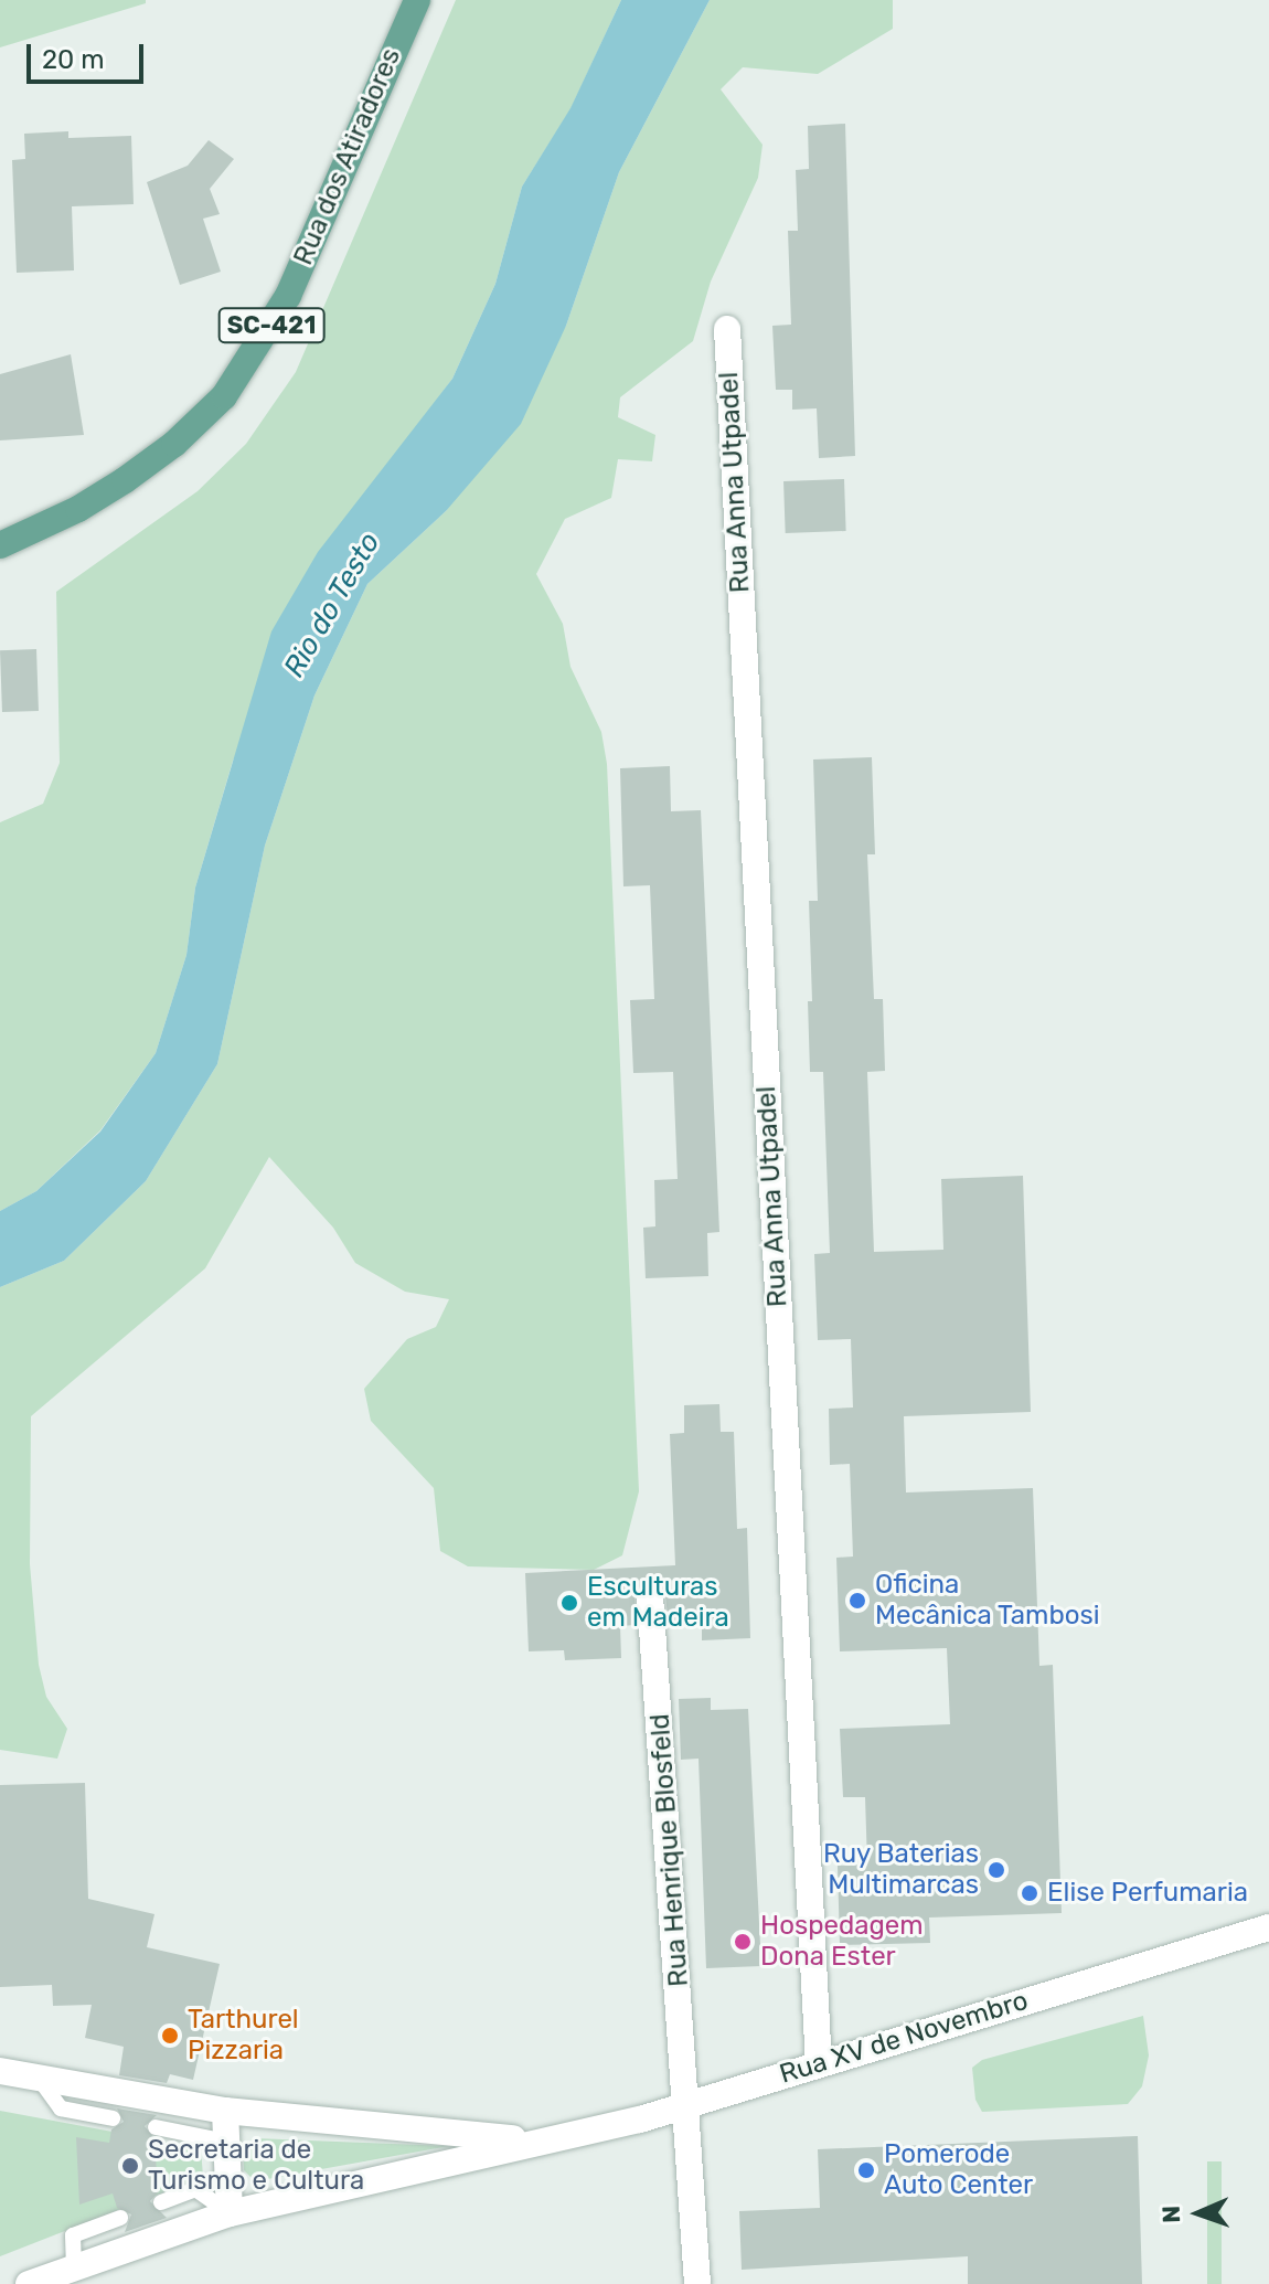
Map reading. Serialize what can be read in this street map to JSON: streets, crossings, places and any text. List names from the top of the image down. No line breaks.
{"streets":{"main road":["Rua dos Atiradores","SC-421"],"street":["Rua Anna Utpadel","Rua Henrique Blosfeld","Rua XV de Novembro"]},"crossings":[["Rua Anna Utpadel","Rua XV de Novembro"],["Rua Henrique Blosfeld","Rua XV de Novembro"]],"water":["Rio do Testo"],"places":["Oficina Mecânica Tambosi","Esculturas em Madeira","Ruy Baterias Multimarcas","Elise Perfumaria","Hospedagem Dona Ester","Tarthurel Pizzaria","Secretaria de Turismo e Cultura","Pomerode Auto Center"],"scale_bar":"20 m","north":"left"}
